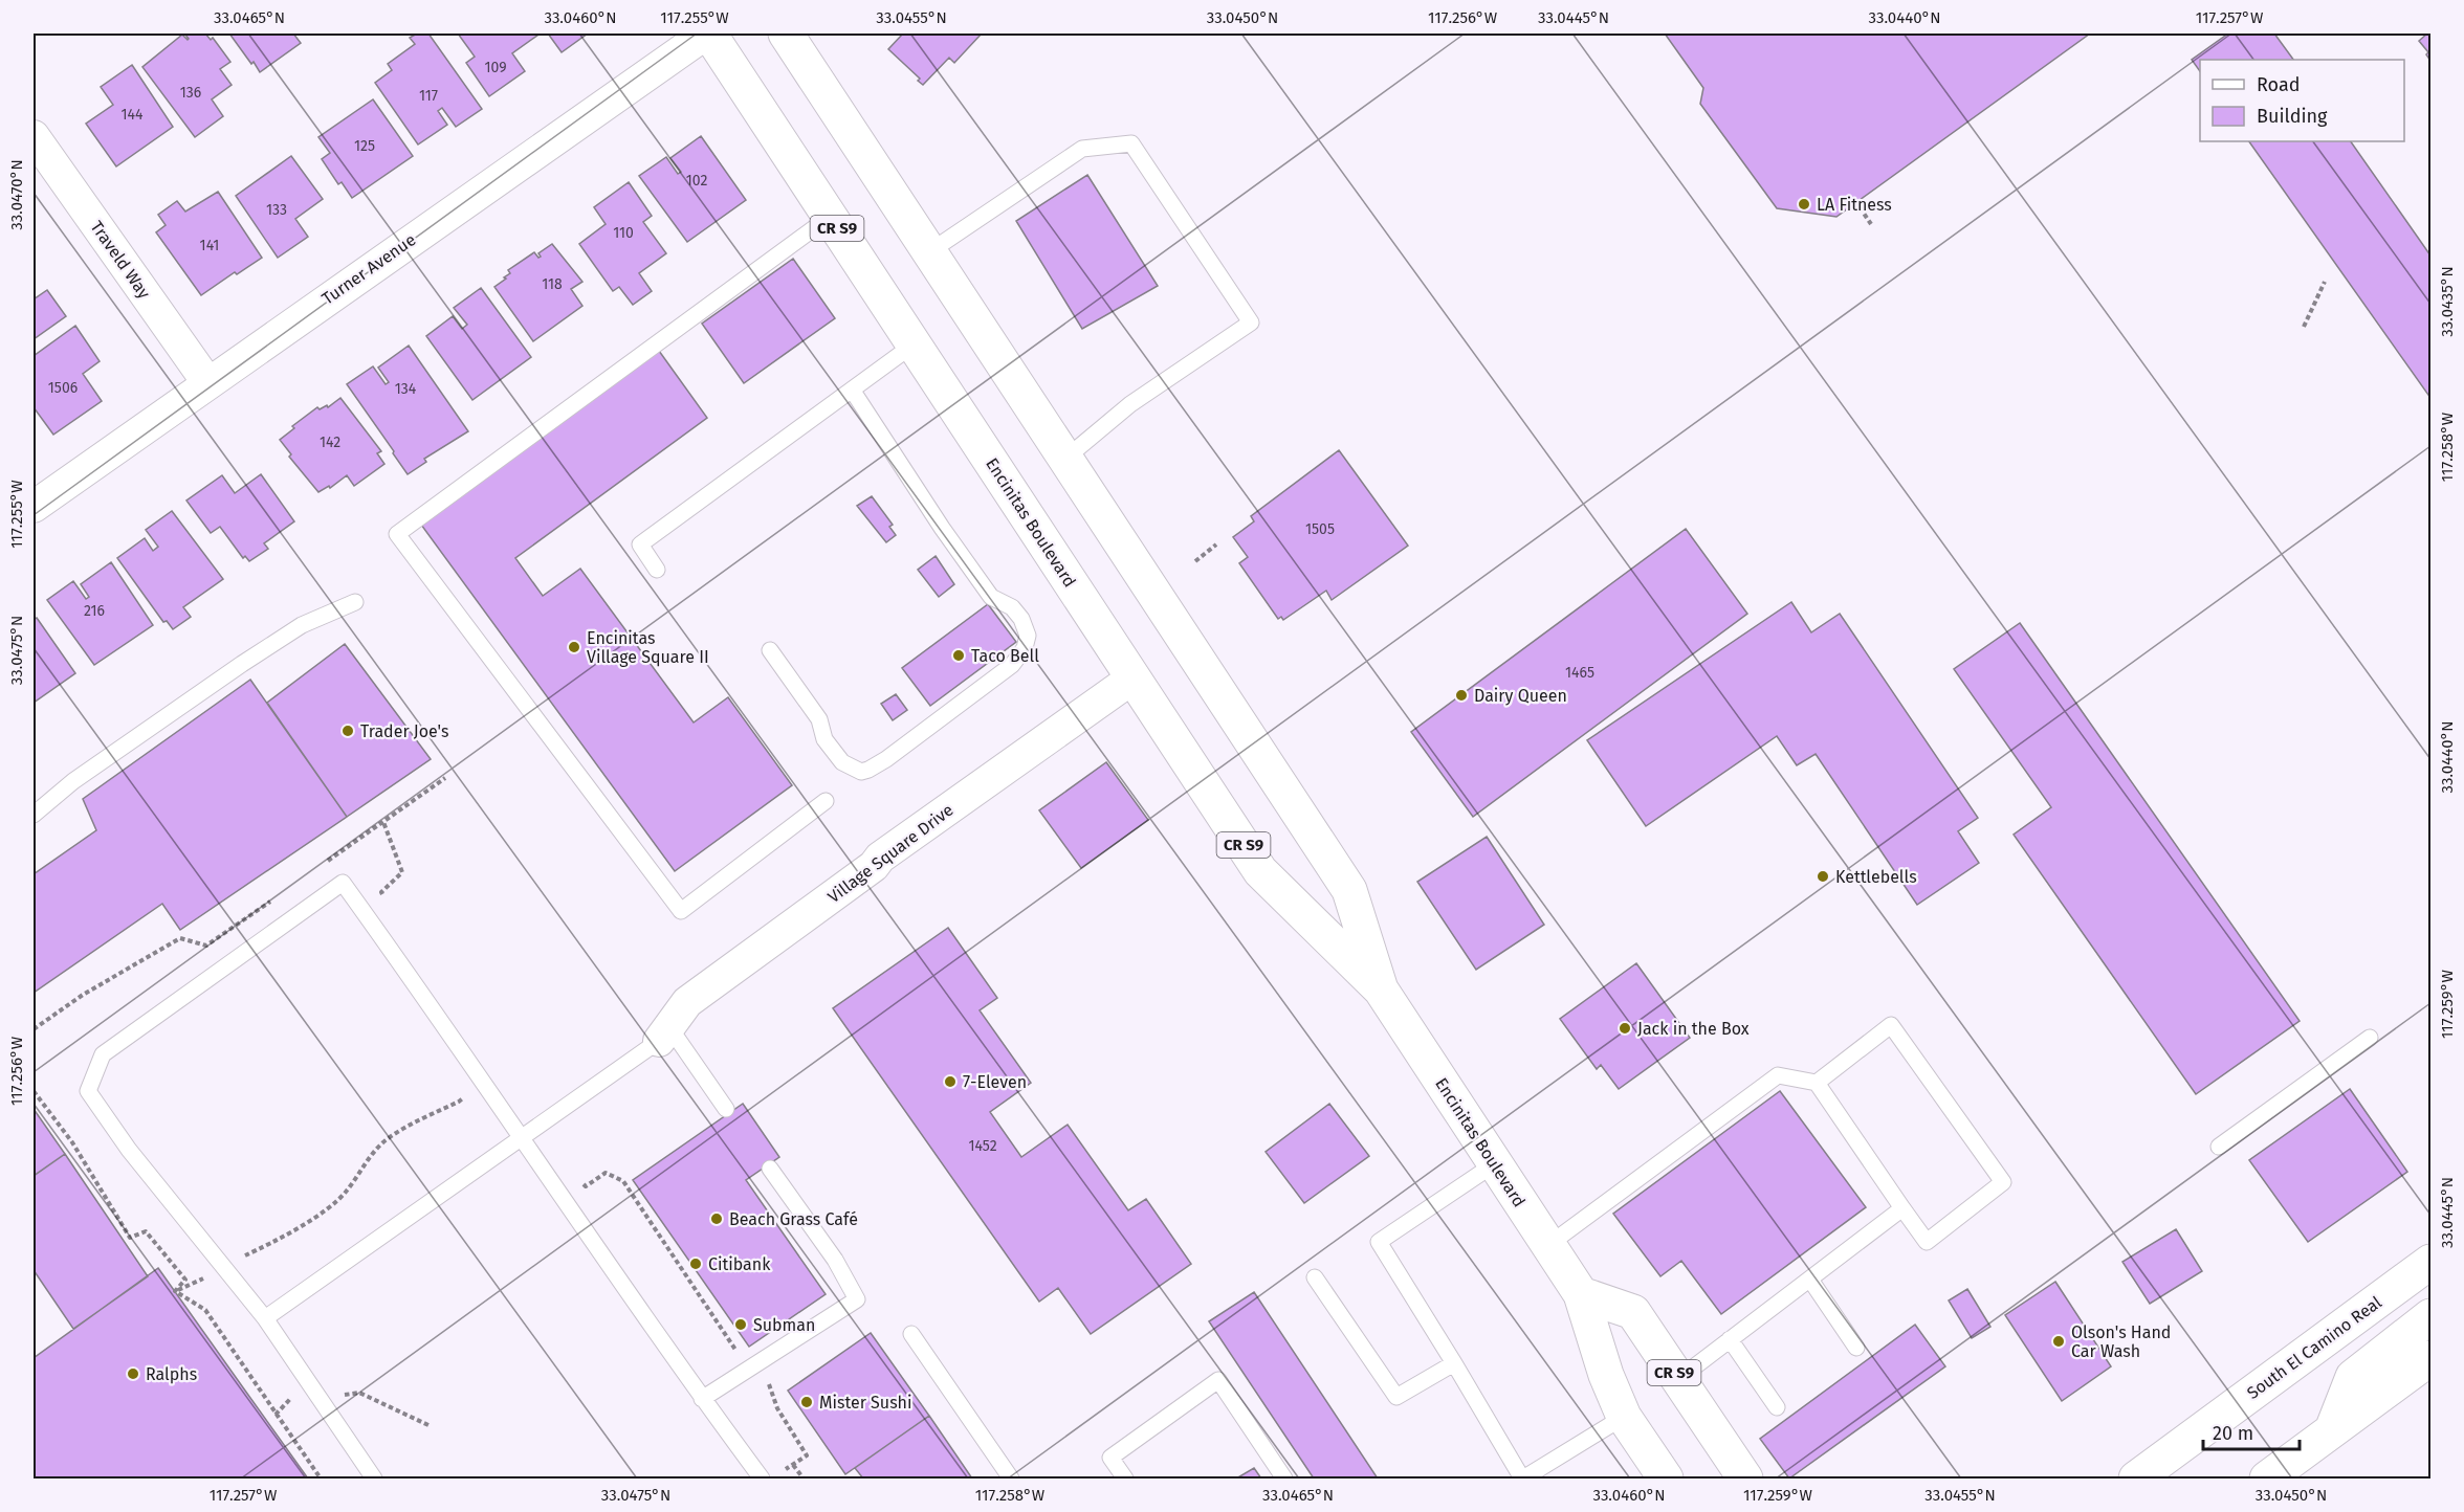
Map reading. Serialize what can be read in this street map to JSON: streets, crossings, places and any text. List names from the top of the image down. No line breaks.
{"streets":{"main road":["CR S9","Encinitas Boulevard","South El Camino Real"],"street":["Traveld Way","Turner Avenue","Village Square Drive"]},"crossings":[["CR S9","Encinitas Boulevard"],["Traveld Way","Turner Avenue"],["Turner Avenue","Encinitas Boulevard"],["Encinitas Boulevard","Village Square Drive"]],"places":["LA Fitness","Encinitas Village Square II","Taco Bell","Dairy Queen","Trader Joe's","Kettlebells","Jack in the Box","7-Eleven","Beach Grass Café","Citibank","Subman","Olson's Hand Car Wash","Ralphs","Mister Sushi"],"house_numbers":["109","136","117","144","125","102","133","110","141","118","1506","134","142","1505","216","1465","1452"],"legend":["Road","Building"],"scale_bar":"20 m","coordinates":["33.0465°N","33.0460°N","117.255°W","33.0455°N","33.0450°N","117.256°W","33.0445°N","33.0440°N","117.257°W","33.0470°N","33.0435°N","117.258°W","33.0475°N","117.259°W"]}
